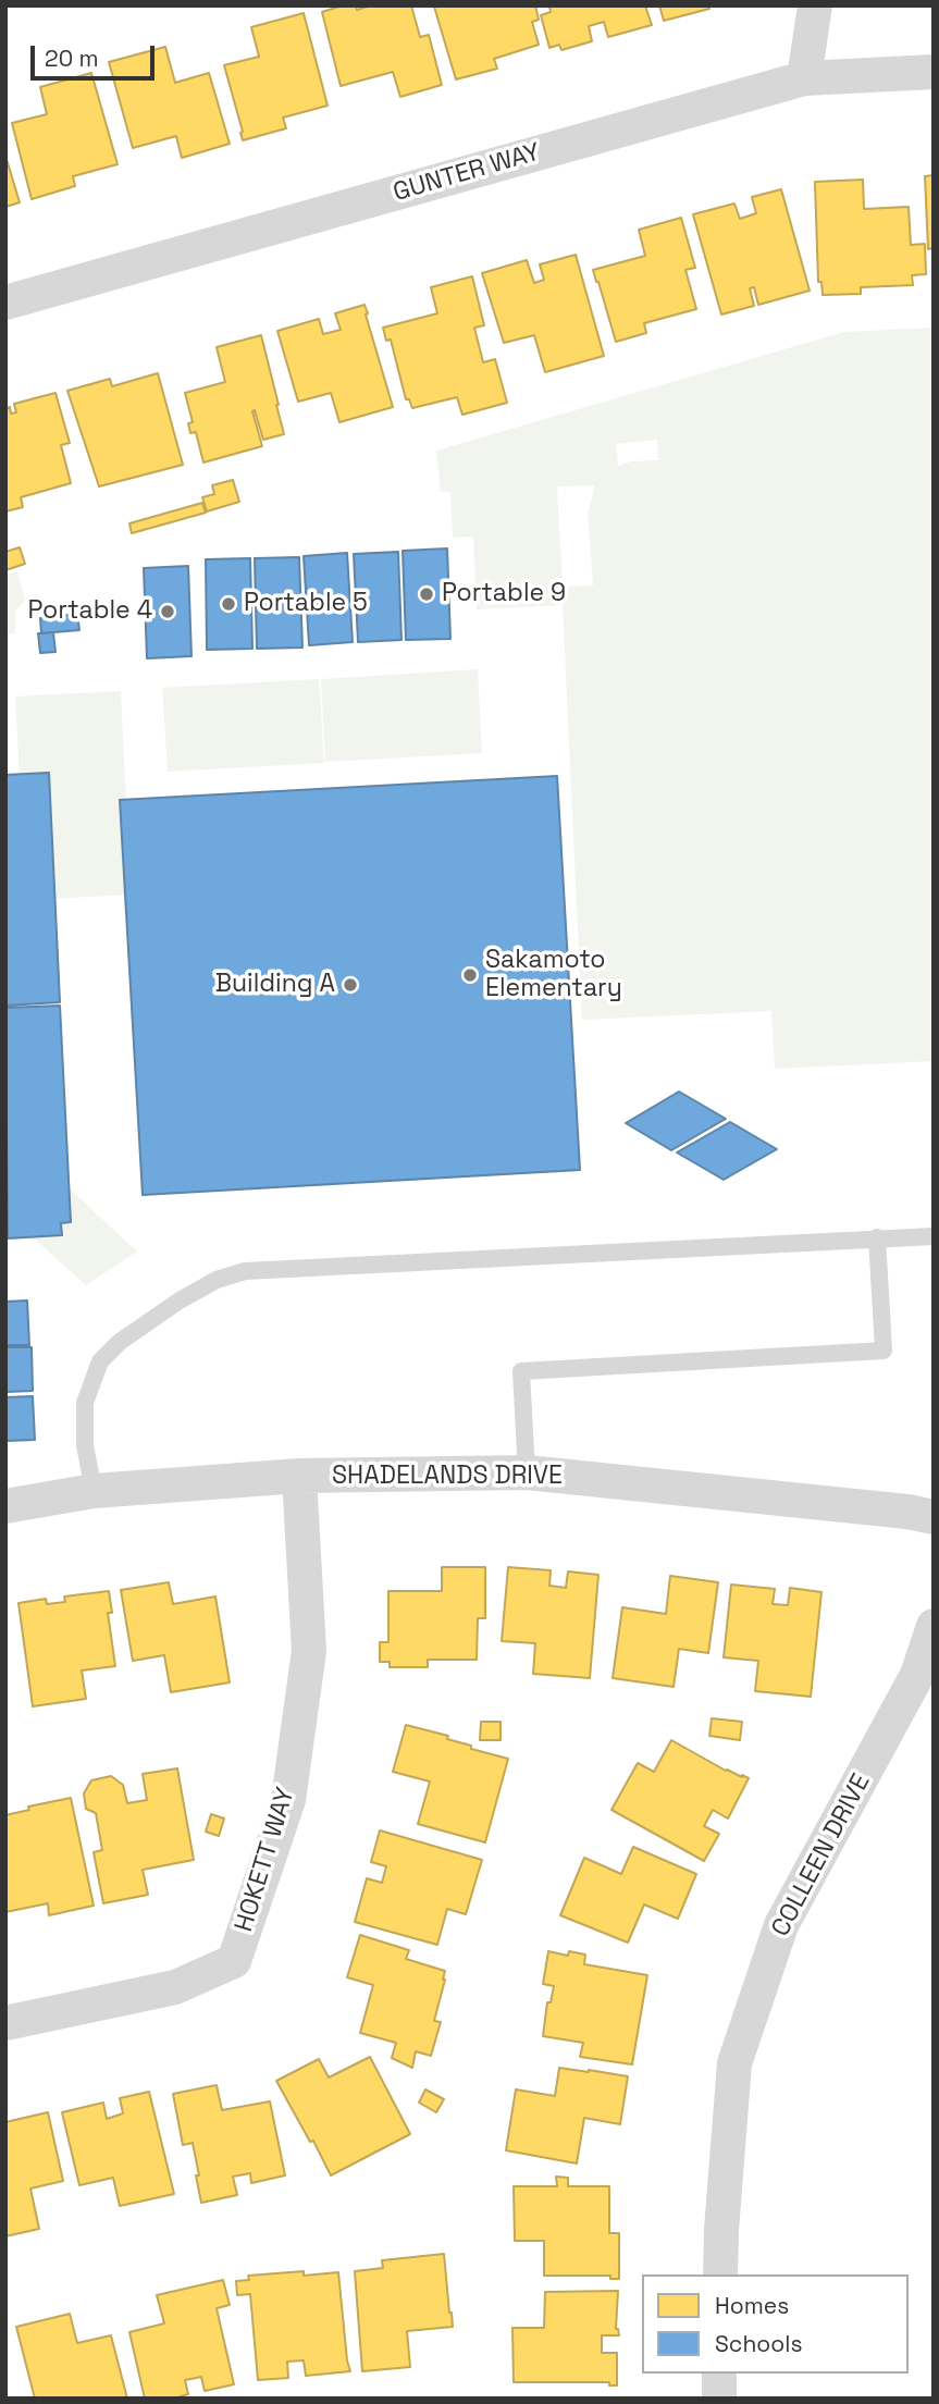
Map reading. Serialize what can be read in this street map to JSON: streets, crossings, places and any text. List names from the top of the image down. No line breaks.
{"streets":{"street":["GUNTER WAY","SHADELANDS DRIVE","COLLEEN DRIVE","HOKETT WAY"]},"crossings":[["SHADELANDS DRIVE","HOKETT WAY"]],"places":["Portable 9","Portable 5","Portable 4","Sakamoto Elementary","Building A"],"legend":["Homes","Schools"],"scale_bar":"20 m"}
